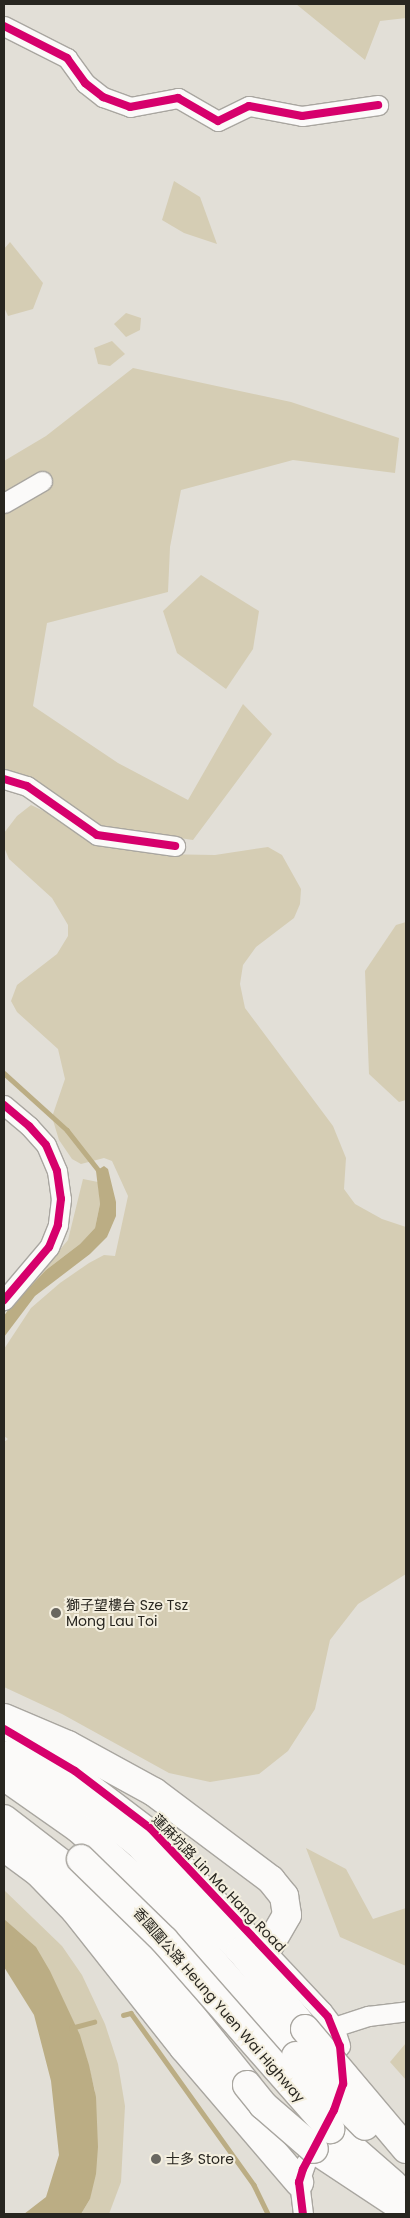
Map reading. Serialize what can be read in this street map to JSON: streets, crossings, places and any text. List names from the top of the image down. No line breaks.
{"streets":{"highway":["香園圍公路 Heung Yuen Wai Highway"],"street":["蓮麻坑路 Lin Ma Hang Road"]},"places":["獅子望樓台 Sze Tsz Mong Lau Toi","士多 Store"]}
